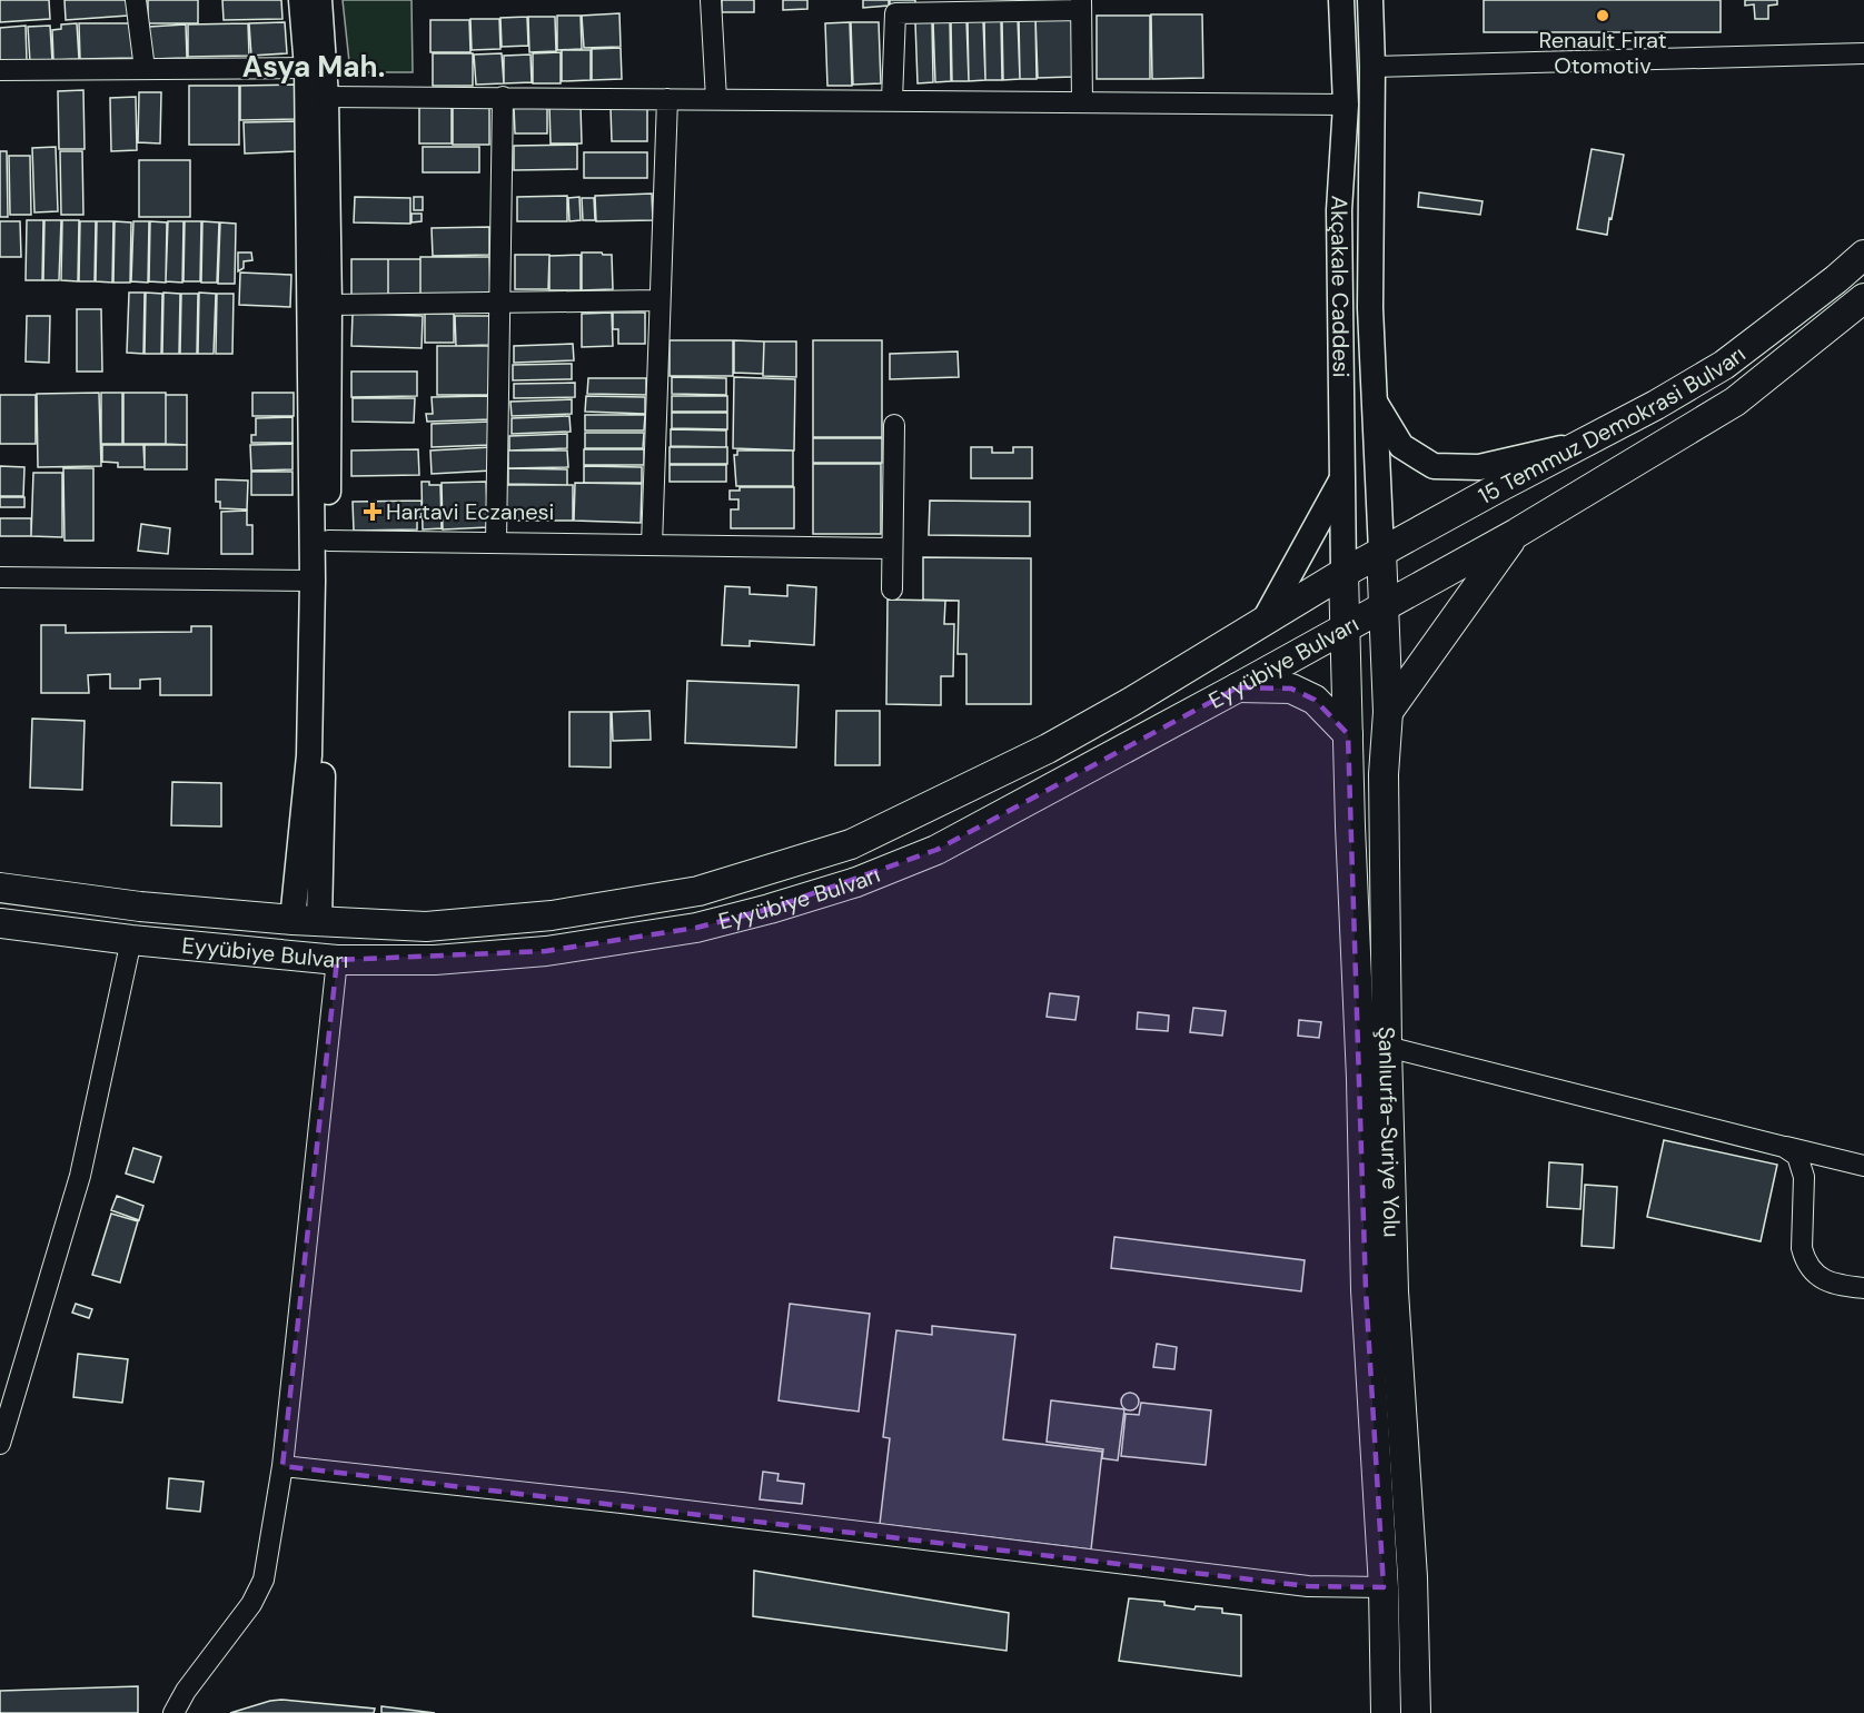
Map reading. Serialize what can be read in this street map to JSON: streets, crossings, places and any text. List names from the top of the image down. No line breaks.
{"streets":{"highway":["15 Temmuz Demokrasi Bulvarı","Eyyübiye Bulvarı","Şanlıurfa-Suriye Yolu"],"main road":["Akçakale Caddesi"]},"crossings":[["Akçakale Caddesi","15 Temmuz Demokrasi Bulvarı"],["Akçakale Caddesi","Eyyübiye Bulvarı"],["Akçakale Caddesi","Şanlıurfa-Suriye Yolu"],["15 Temmuz Demokrasi Bulvarı","Eyyübiye Bulvarı"],["15 Temmuz Demokrasi Bulvarı","Şanlıurfa-Suriye Yolu"],["Eyyübiye Bulvarı","Şanlıurfa-Suriye Yolu"]],"districts":["Asya Mah."],"places":{"other":["Renault Fırat Otomotiv"],"health":["Hartavi Eczanesi"]}}
